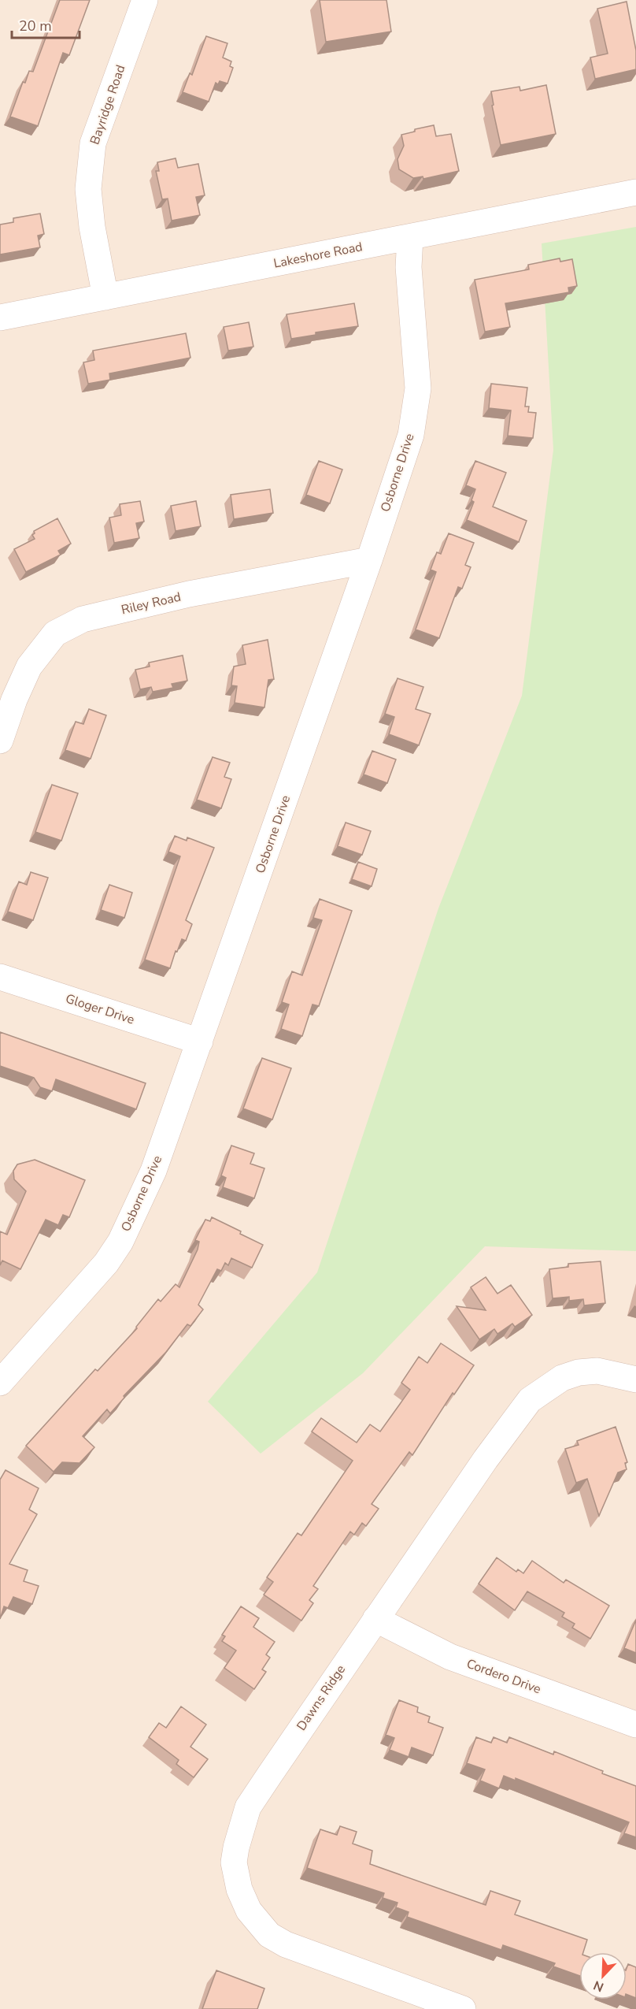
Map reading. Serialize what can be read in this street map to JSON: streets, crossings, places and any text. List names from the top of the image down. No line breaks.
{"streets":{"street":["Bayridge Road","Lakeshore Road","Osborne Drive","Riley Road","Gloger Drive","Cordero Drive","Dawns Ridge"]},"crossings":[["Bayridge Road","Lakeshore Road"],["Lakeshore Road","Osborne Drive"],["Osborne Drive","Riley Road"],["Osborne Drive","Gloger Drive"],["Cordero Drive","Dawns Ridge"]],"scale_bar":"20 m","north":"bottom left"}
